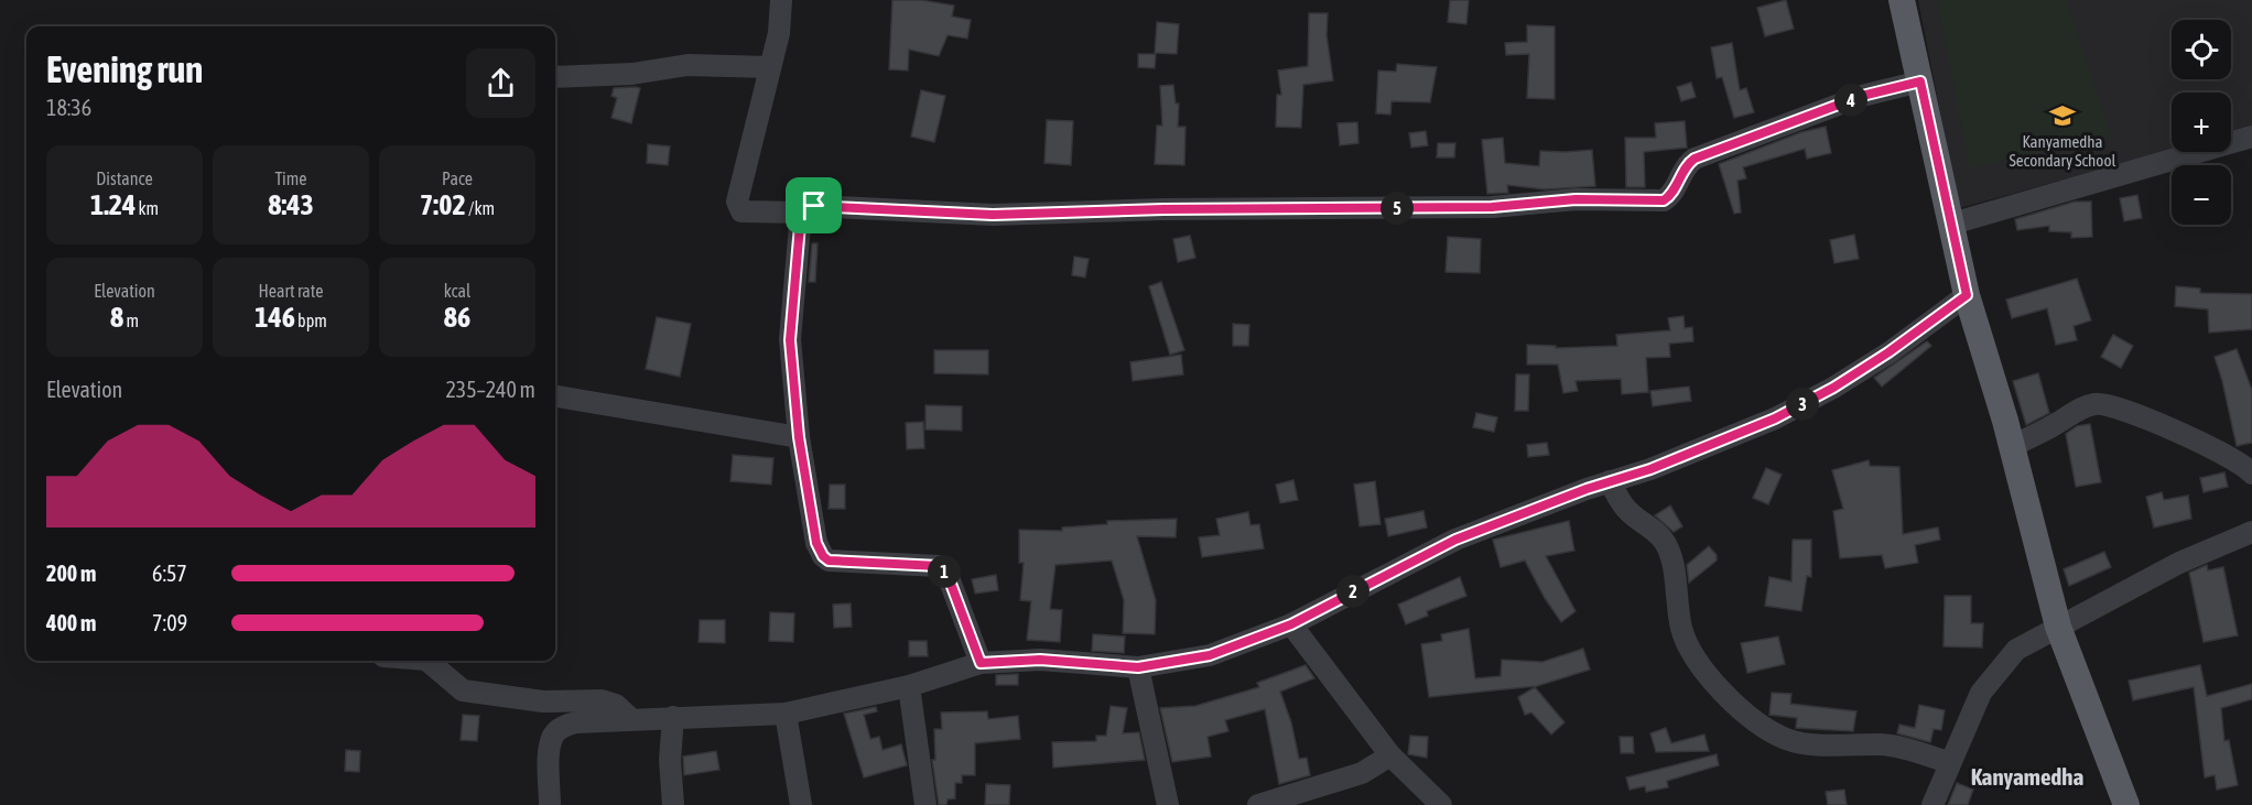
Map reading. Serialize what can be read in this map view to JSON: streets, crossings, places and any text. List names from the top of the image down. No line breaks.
{"districts":["Kanyamedha"],"places":{"school or university":["Kanyamedha Secondary School"]},"page":{"map_buttons":["+","−"],"heading":["Evening run","18:36"],"pins":["4","5","3","1","2"],"stats":[["Distance","1.24 km"],["Time","8:43"],["Pace","7:02 /km"],["Elevation","8 m"],["Heart rate","146 bpm"],["kcal","86"]],"chart":["Elevation","235–240 m"],"list":[{"name":"200 m","note":"6:57"},{"name":"400 m","note":"7:09"}]}}
